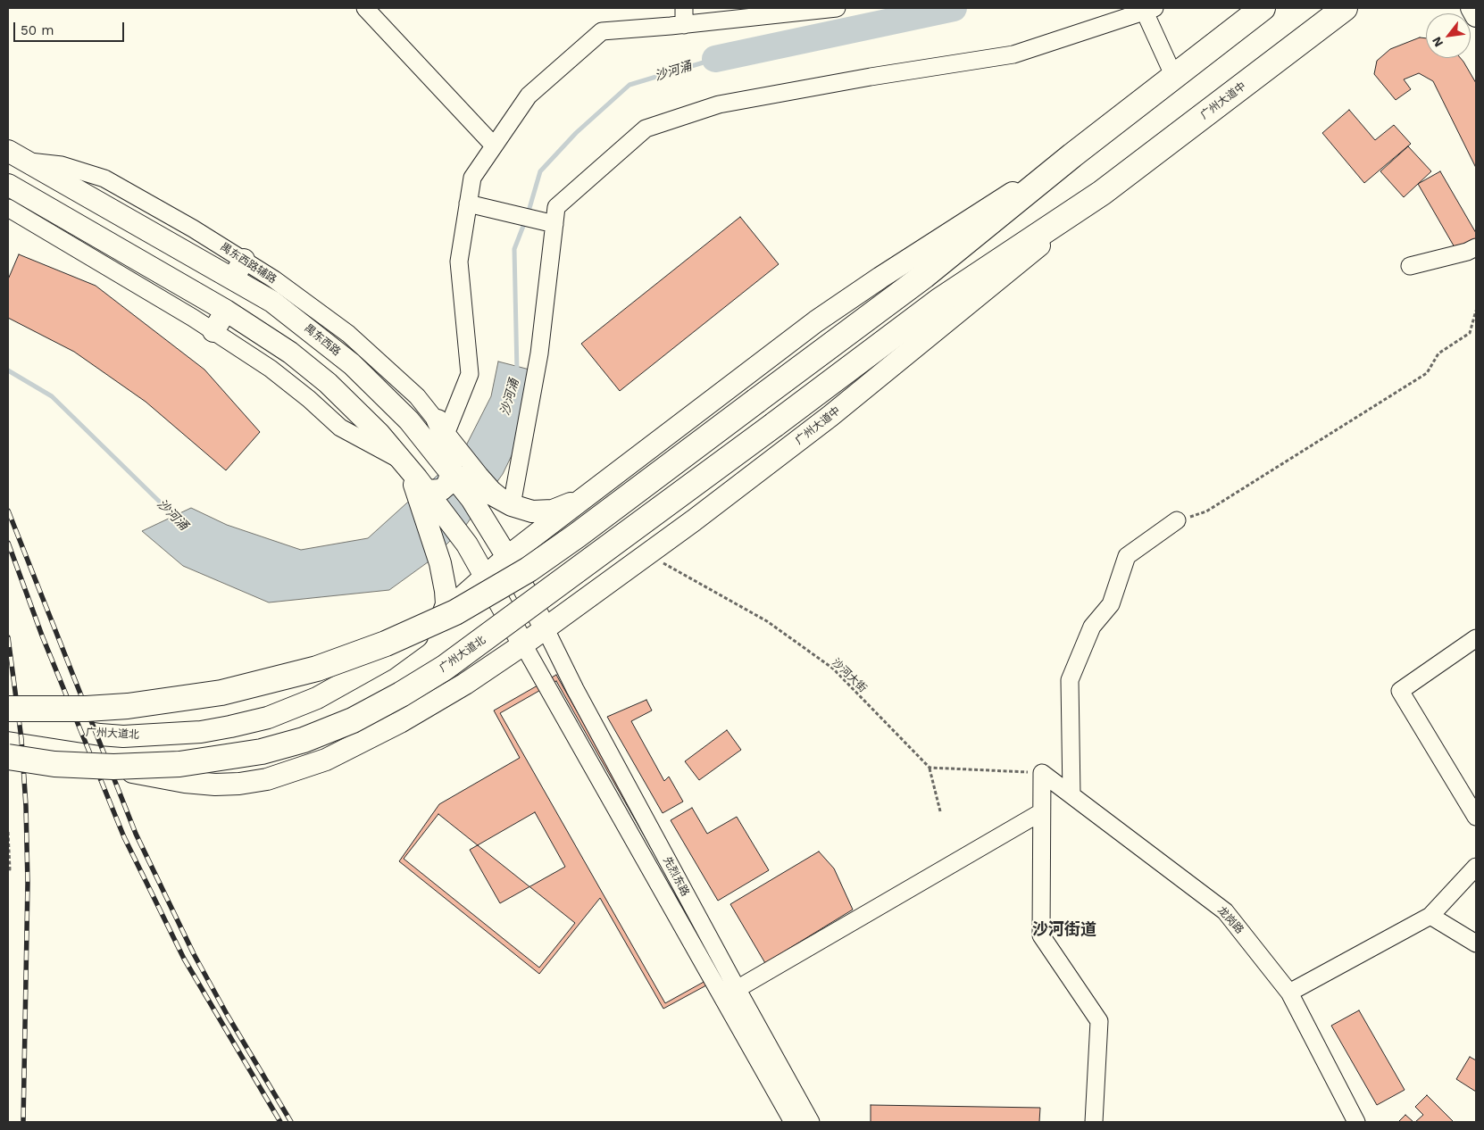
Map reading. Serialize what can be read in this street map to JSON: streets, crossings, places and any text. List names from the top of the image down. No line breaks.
{"streets":{"highway":["广州大道中","广州大道北"],"main road":["禺东西路"],"street":["禺东西路辅路","先烈东路","龙岗路"],"path":["沙河大街"]},"crossings":[["广州大道中","禺东西路"],["广州大道中","广州大道北"],["广州大道中","沙河大街"],["广州大道中","先烈东路"],["禺东西路辅路","禺东西路"],["禺东西路","广州大道北"],["禺东西路","先烈东路"]],"districts":["沙河街道"],"water":["沙河涌"],"scale_bar":"50 m","north":"bottom left"}
